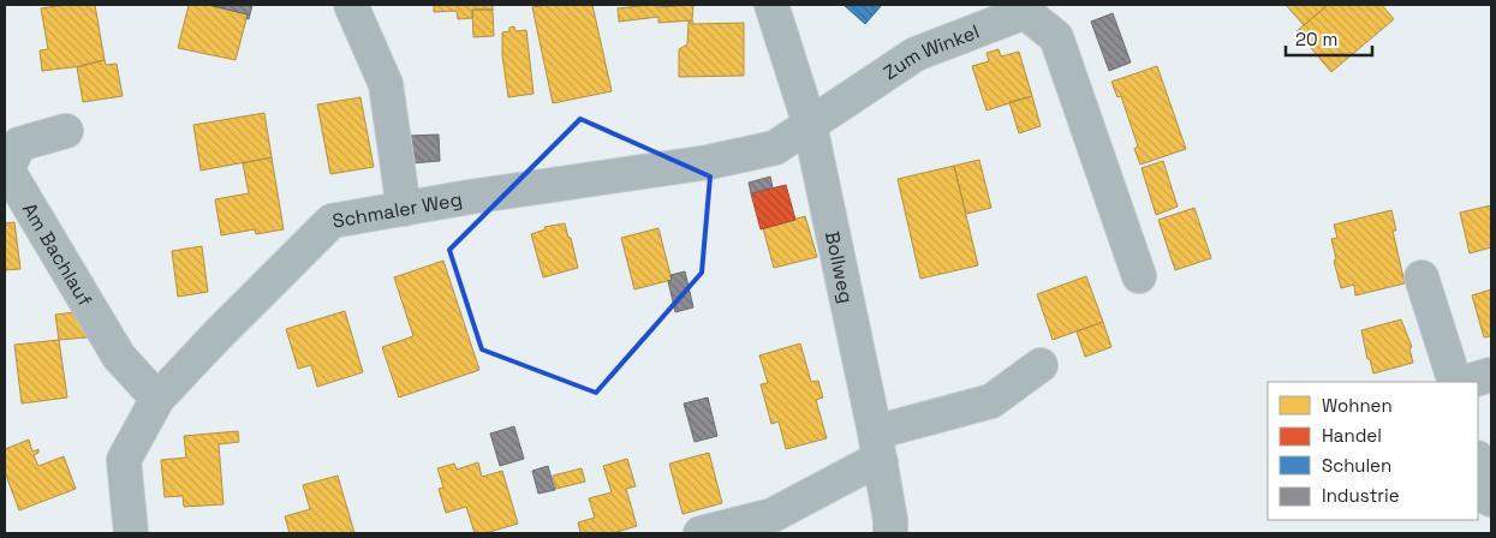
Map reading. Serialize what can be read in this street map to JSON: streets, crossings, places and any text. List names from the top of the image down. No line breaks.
{"streets":{"street":["Zum Winkel","Schmaler Weg","Am Bachlauf","Bollweg"]},"crossings":[["Zum Winkel","Schmaler Weg"],["Zum Winkel","Bollweg"],["Schmaler Weg","Am Bachlauf"],["Schmaler Weg","Bollweg"]],"legend":["Wohnen","Handel","Schulen","Industrie"],"scale_bar":"20 m"}
